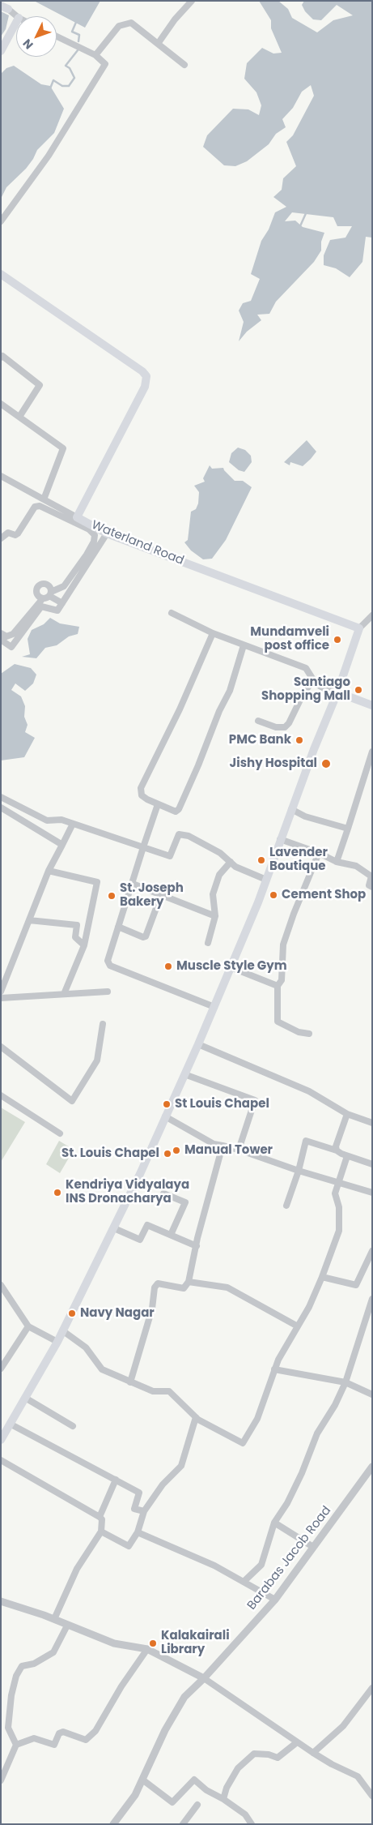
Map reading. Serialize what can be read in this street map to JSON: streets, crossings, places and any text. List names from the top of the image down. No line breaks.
{"streets":{"main road":["Waterland Road"],"street":["Barabas Jacob Road"]},"places":["Mundamveli post office","Santiago Shopping Mall","PMC Bank","Jishy Hospital","Lavender Boutique","Cement Shop","St. Joseph Bakery","Muscle Style Gym","St Louis Chapel","Manual Tower","St. Louis Chapel","Kendriya Vidyalaya INS Dronacharya","Navy Nagar","Kalakairali Library"],"north":"bottom left"}
